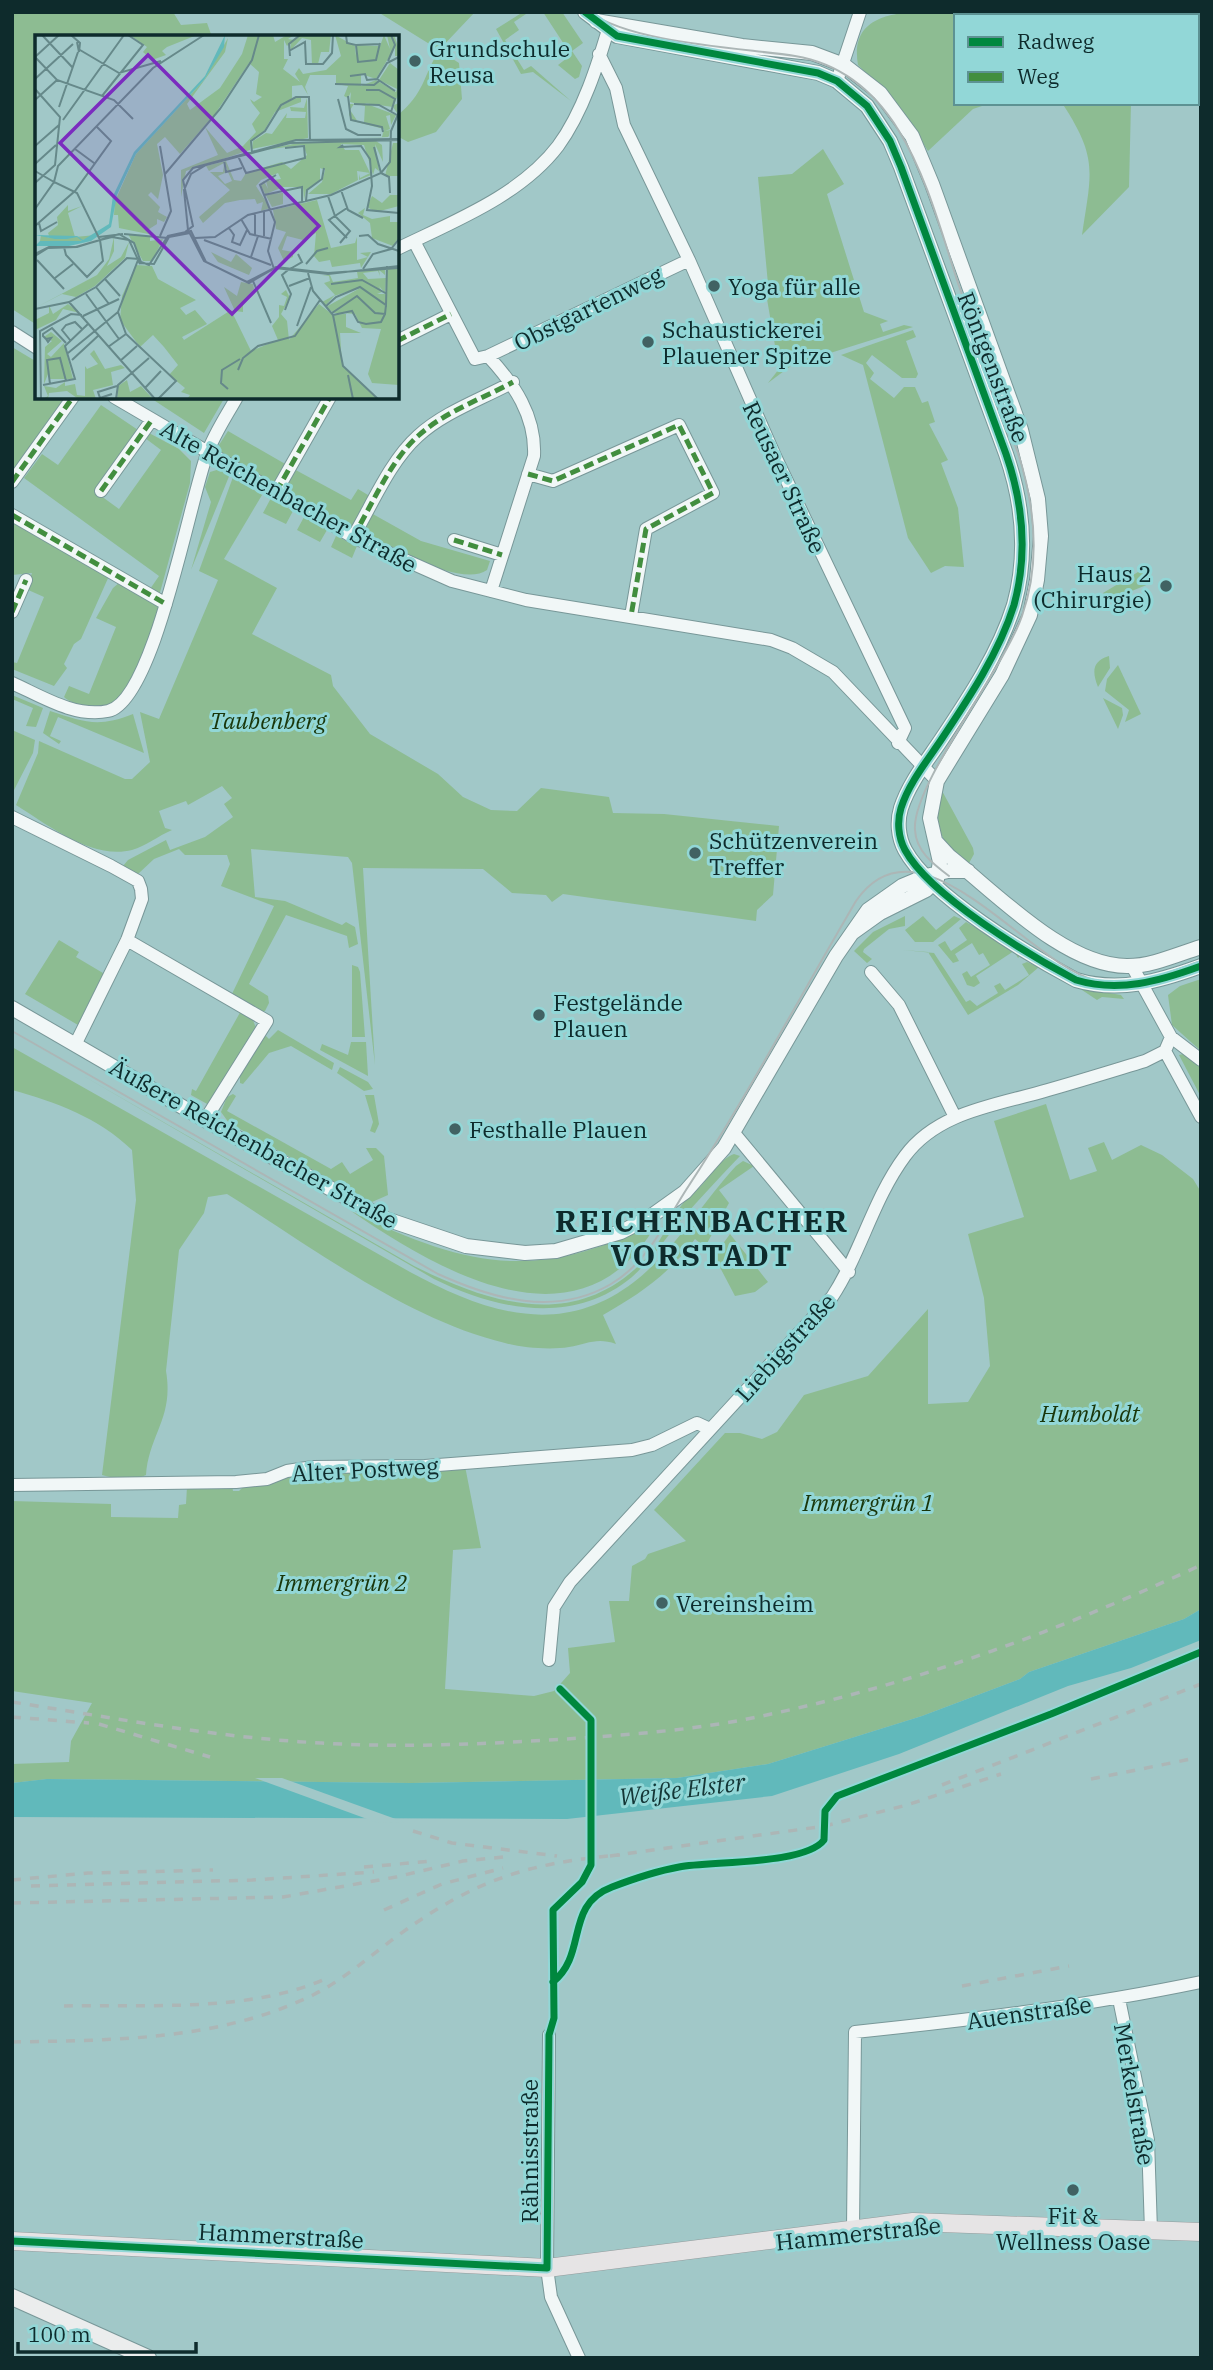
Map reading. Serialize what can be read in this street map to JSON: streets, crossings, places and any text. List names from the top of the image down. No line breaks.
{"streets":{"main road":["Hammerstraße"],"street":["Obstgartenweg","Röntgenstraße","Reusaer Straße","Alte Reichenbacher Straße","Äußere Reichenbacher Straße","Liebigstraße","Alter Postweg","Auenstraße","Merkelstraße","Rähnisstraße"]},"crossings":[["Obstgartenweg","Reusaer Straße"],["Röntgenstraße","Alte Reichenbacher Straße"],["Röntgenstraße","Äußere Reichenbacher Straße"],["Reusaer Straße","Alte Reichenbacher Straße"],["Liebigstraße","Alter Postweg"],["Auenstraße","Merkelstraße"],["Auenstraße","Hammerstraße"],["Merkelstraße","Hammerstraße"],["Rähnisstraße","Hammerstraße"]],"districts":["REICHENBACHER VORSTADT"],"water":["Weiße Elster"],"parks":["Taubenberg","Humboldt","Immergrün 1","Immergrün 2"],"places":["Grundschule Reusa","Yoga für alle","Schaustickerei Plauener Spitze","Haus 2 (Chirurgie)","Schützenverein Treffer","Festgelände Plauen","Festhalle Plauen","Vereinsheim","Fit & Wellness Oase"],"legend":["Radweg","Weg"],"scale_bar":"100 m"}
